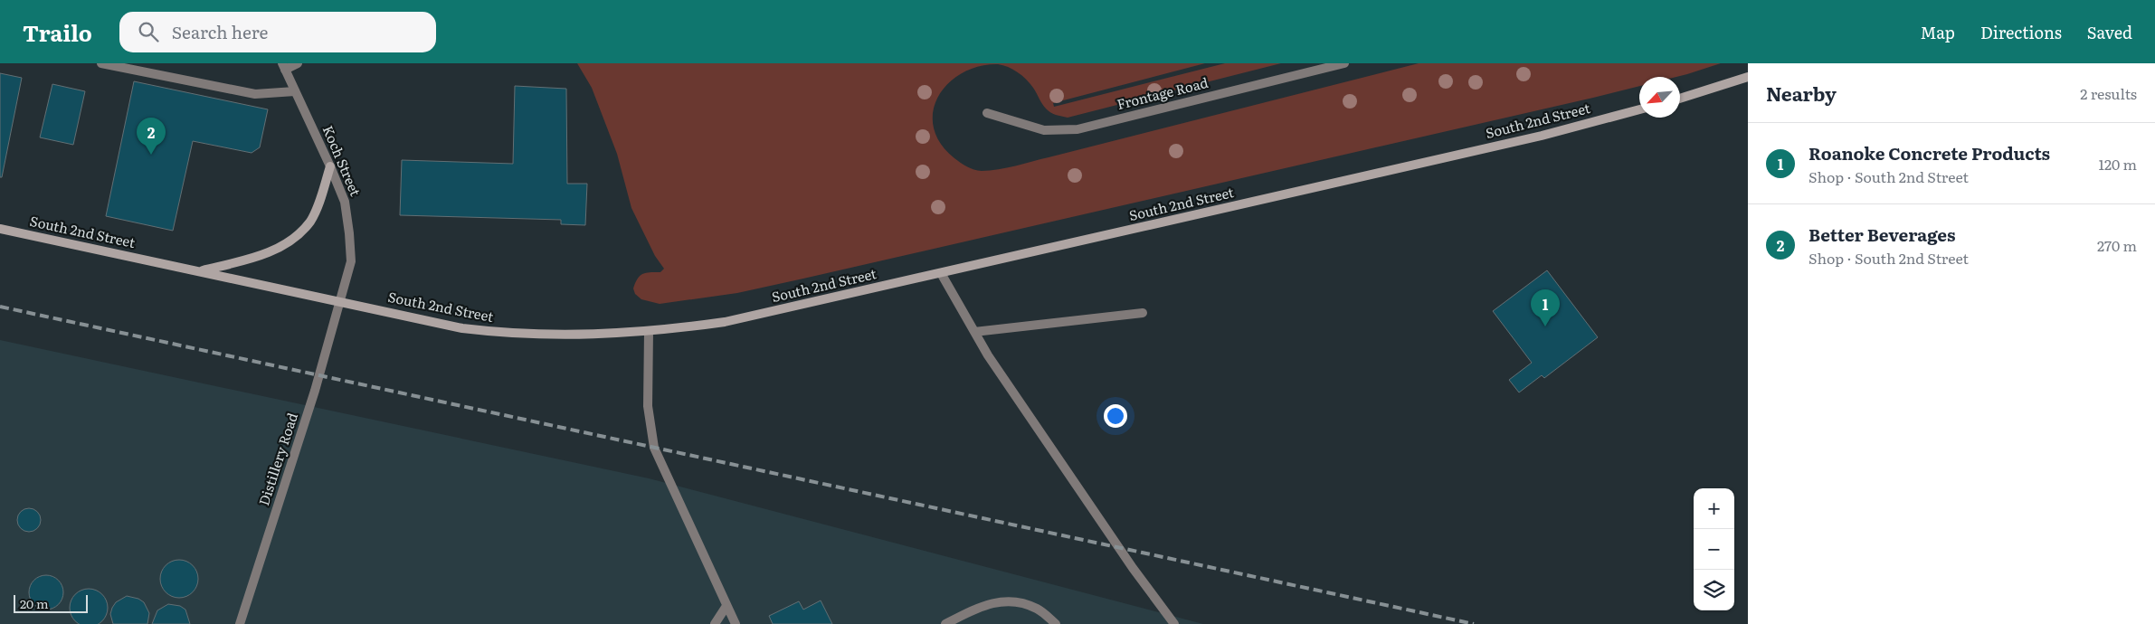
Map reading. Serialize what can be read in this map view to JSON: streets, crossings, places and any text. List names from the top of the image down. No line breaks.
{"streets":{"main road":["South 2nd Street"],"street":["Frontage Road","Koch Street","Distillery Road"]},"crossings":[["South 2nd Street","Koch Street"],["South 2nd Street","Distillery Road"],["Koch Street","Distillery Road"]],"scale_bar":"20 m","north":"bottom left","page":{"header":"Trailo","search":"Search here","nav":["Map","Directions","Saved"],"heading":["Nearby","2 results"],"pins":["2","1"],"list":[{"mark":"1","name":"Roanoke Concrete Products","note":"Shop · South 2nd Street","value":"120 m"},{"mark":"2","name":"Better Beverages","note":"Shop · South 2nd Street","value":"270 m"}],"map_buttons":["+","−"],"scale":"20 m"}}
